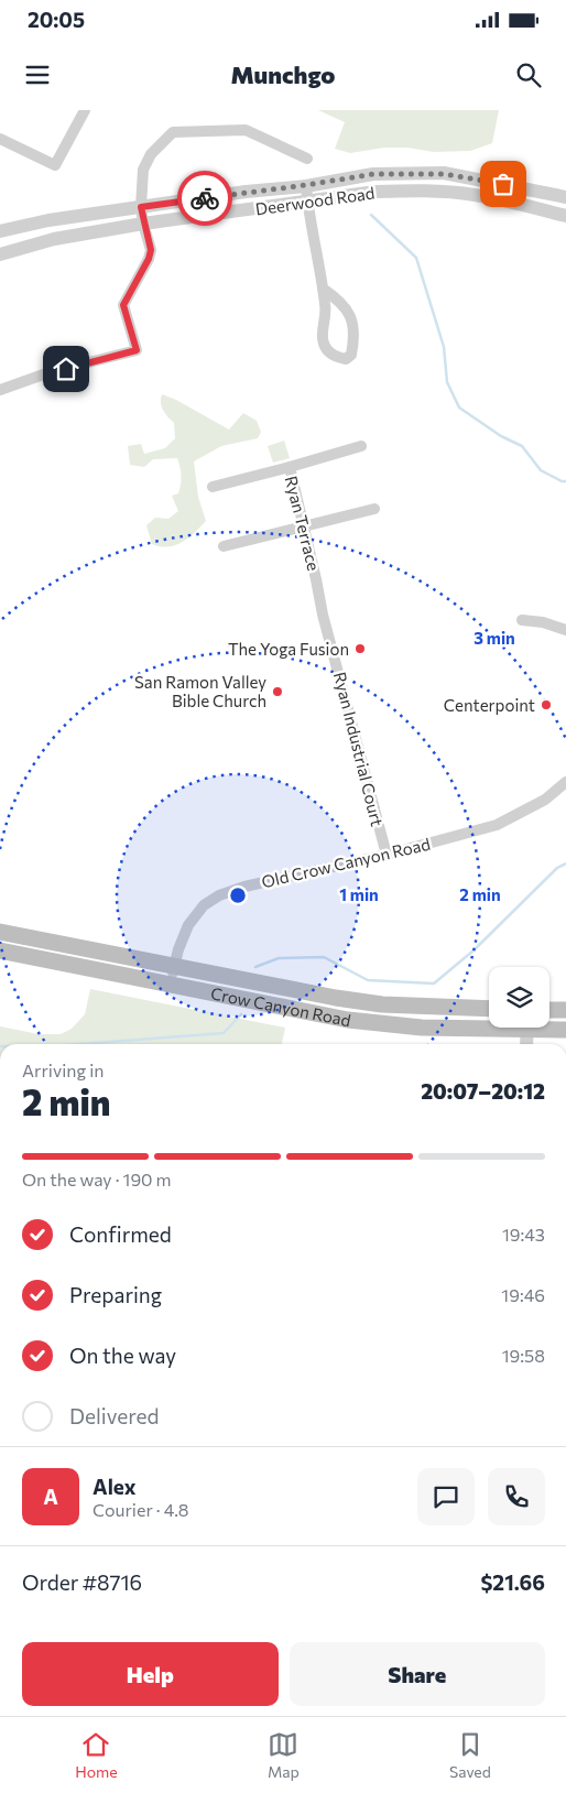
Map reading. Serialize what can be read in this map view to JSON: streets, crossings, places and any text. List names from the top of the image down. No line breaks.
{"streets":{"main road":["Crow Canyon Road"],"street":["Deerwood Road","Ryan Terrace","Ryan Industrial Court","Old Crow Canyon Road"]},"crossings":[["Ryan Terrace","Ryan Industrial Court"],["Ryan Industrial Court","Old Crow Canyon Road"],["Old Crow Canyon Road","Crow Canyon Road"]],"places":["The Yoga Fusion","San Ramon Valley Bible Church","Centerpoint"],"page":{"status":"20:05","header":"Munchgo","heading":["2 min","Arriving in","20:07–20:12"],"panel":["Alex","Courier · 4.8","Order #8716","$21.66"],"bar":"On the way · 190 m","list":[["Confirmed","19:43"],["Preparing","19:46"],["On the way","19:58"],"Delivered"],"round":"A","buttons":["Help","Share"],"tabs":["Home","Map","Saved"]},"rings":["3 min","1 min","2 min"]}
